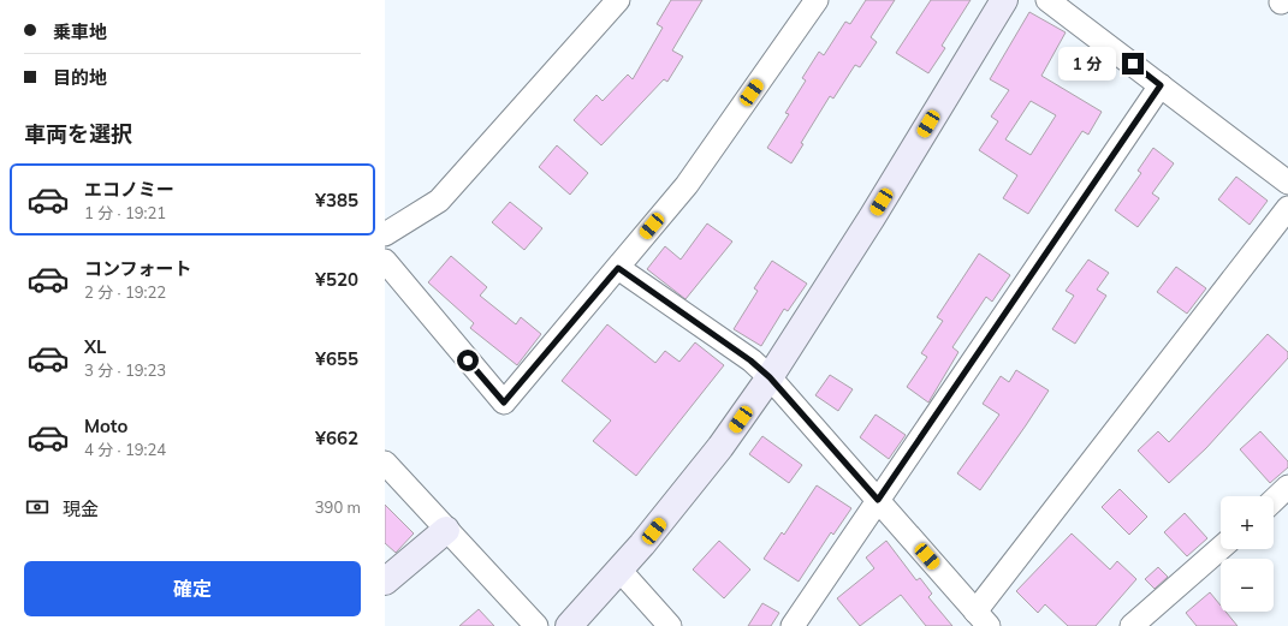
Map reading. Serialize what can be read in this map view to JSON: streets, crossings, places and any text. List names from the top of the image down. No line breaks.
{"page":{"banner":["乗車地","目的地"],"bubble":"1 分","heading":"車両を選択","list":[{"name":"エコノミー","note":"1 分 · 19:21","value":"¥385"},{"name":"コンフォート","note":"2 分 · 19:22","value":"¥520"},{"name":"XL","note":"3 分 · 19:23","value":"¥655"},{"name":"Moto","note":"4 分 · 19:24","value":"¥662"}],"pay":["現金","390 m"],"map_buttons":["+","−"],"buttons":"確定"}}
